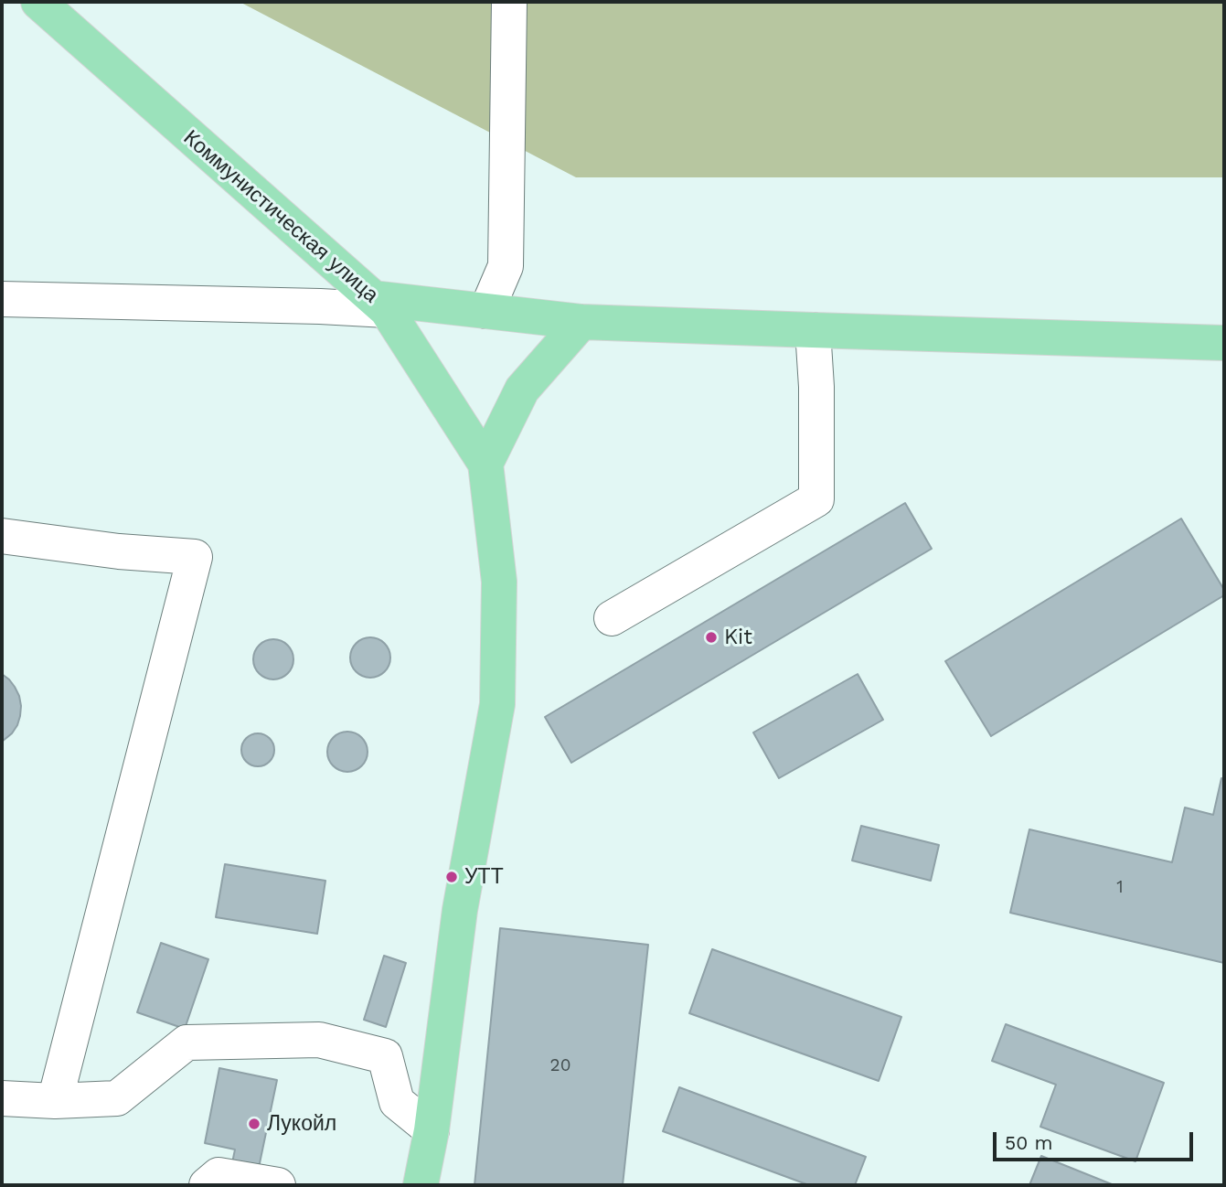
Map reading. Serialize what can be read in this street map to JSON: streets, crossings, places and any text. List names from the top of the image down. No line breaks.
{"streets":{"main road":["Коммунистическая улица"]},"places":["Kit","УТТ","Лукойл"],"house_numbers":["1","20"],"scale_bar":"50 m"}
